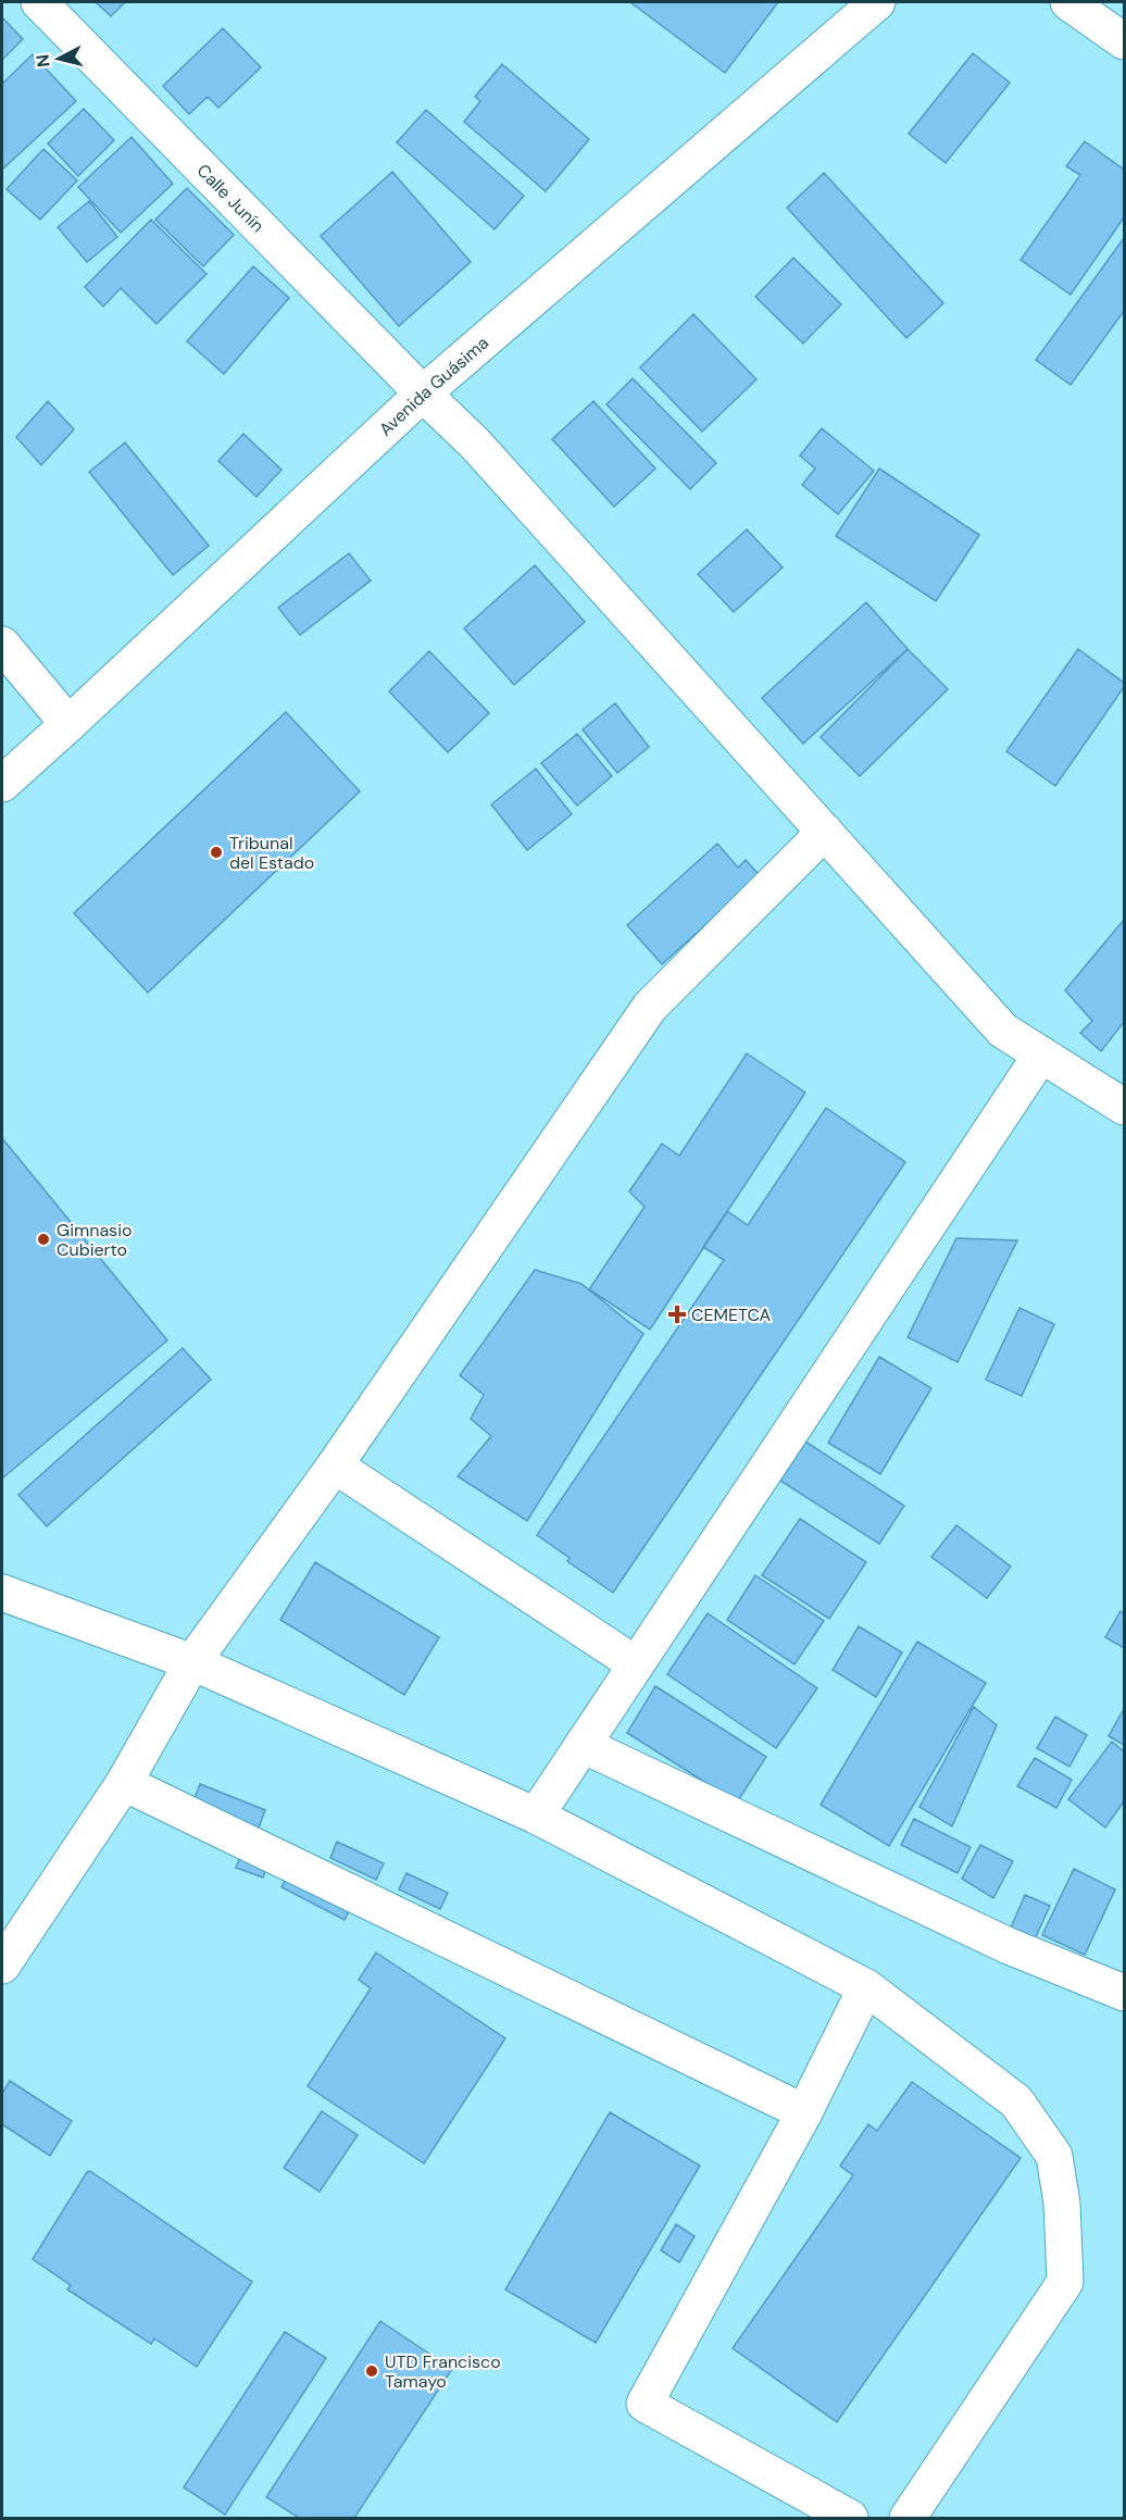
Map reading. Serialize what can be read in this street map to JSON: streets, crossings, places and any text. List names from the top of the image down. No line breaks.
{"streets":{"main road":["Calle Junín","Avenida Guásima"]},"crossings":[["Calle Junín","Avenida Guásima"]],"places":{"other":["Tribunal del Estado","Gimnasio Cubierto","UTD Francisco Tamayo"],"health":["CEMETCA"]},"north":"left"}
